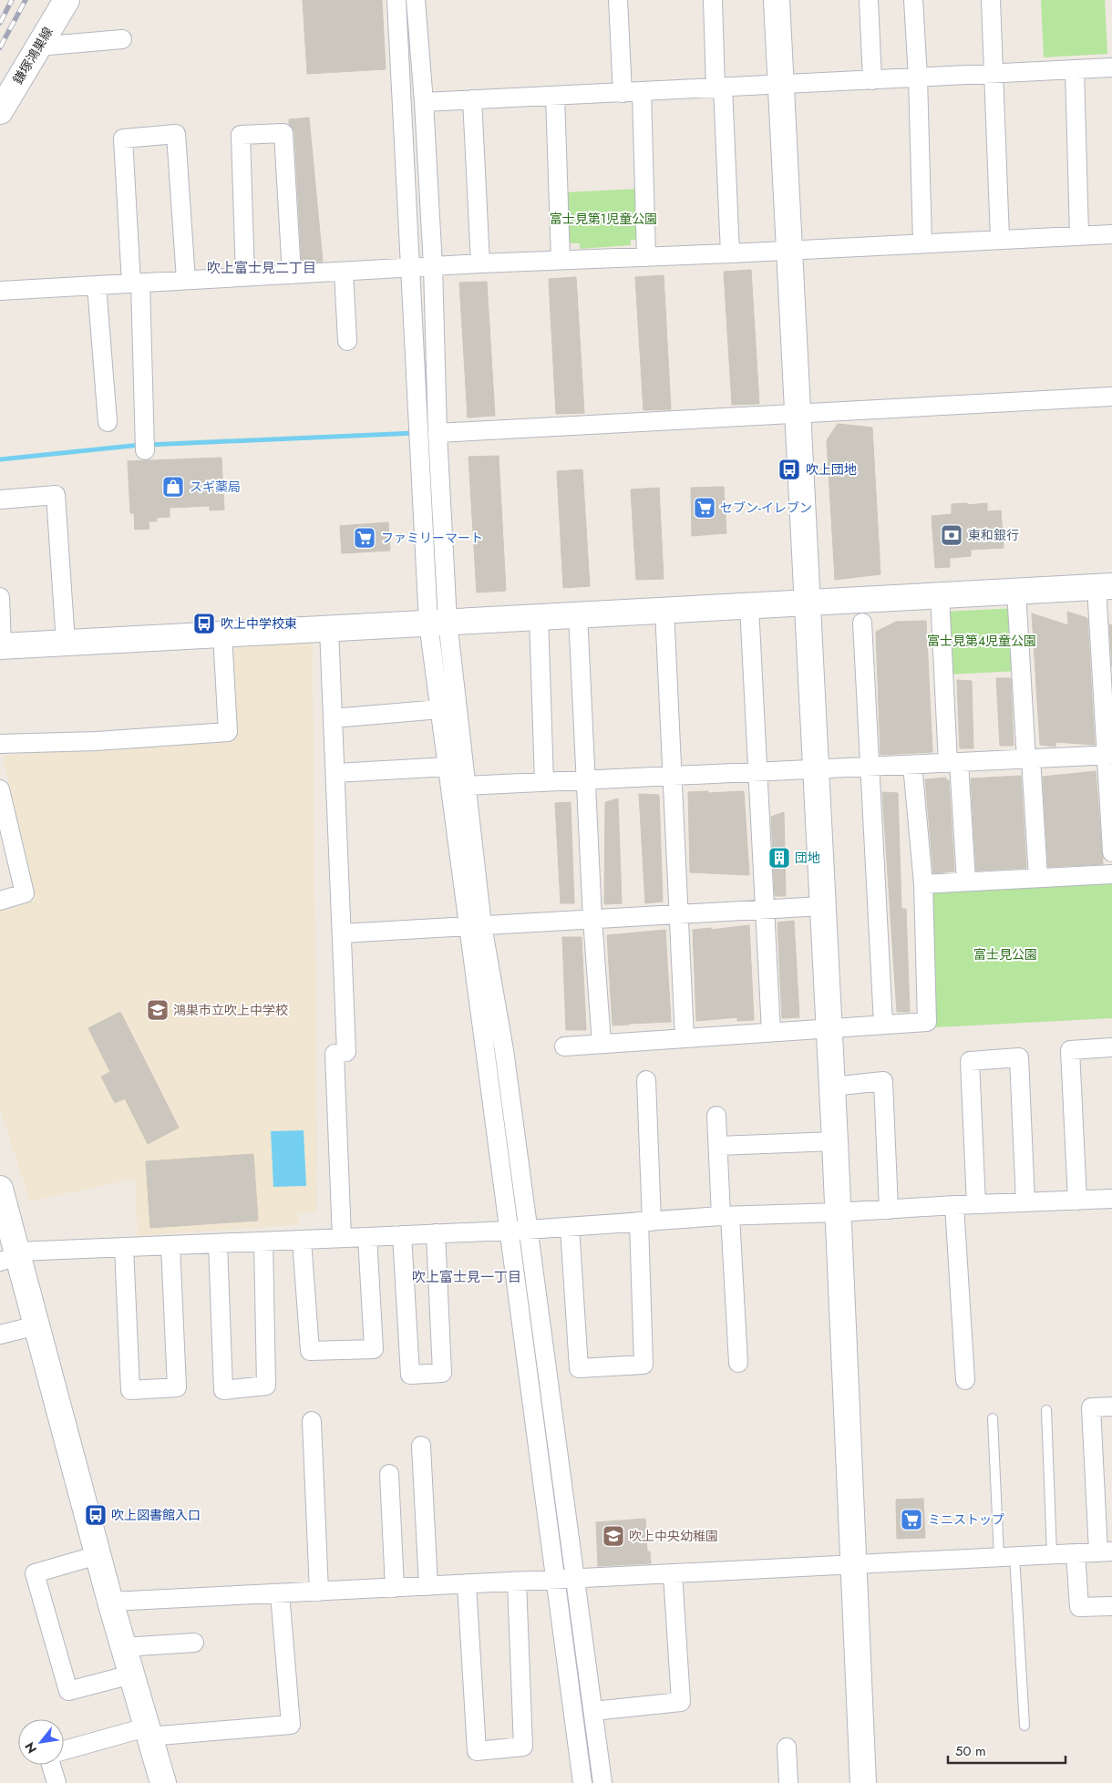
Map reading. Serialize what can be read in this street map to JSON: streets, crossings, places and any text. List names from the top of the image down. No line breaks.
{"streets":{"street":["鎌塚鴻巣線"]},"districts":["吹上富士見二丁目","吹上富士見一丁目"],"parks":["富士見第1児童公園","富士見第4児童公園","富士見公園"],"places":{"bus stop":["吹上団地","吹上中学校東","吹上図書館入口"],"shop":["スギ薬局"],"supermarket":["セブン-イレブン","ファミリーマート","ミニストップ"],"bank":["東和銀行"],"building":["団地"],"school or university":["鴻巣市立吹上中学校","吹上中央幼稚園"]},"scale_bar":"50 m","north":"bottom left"}
